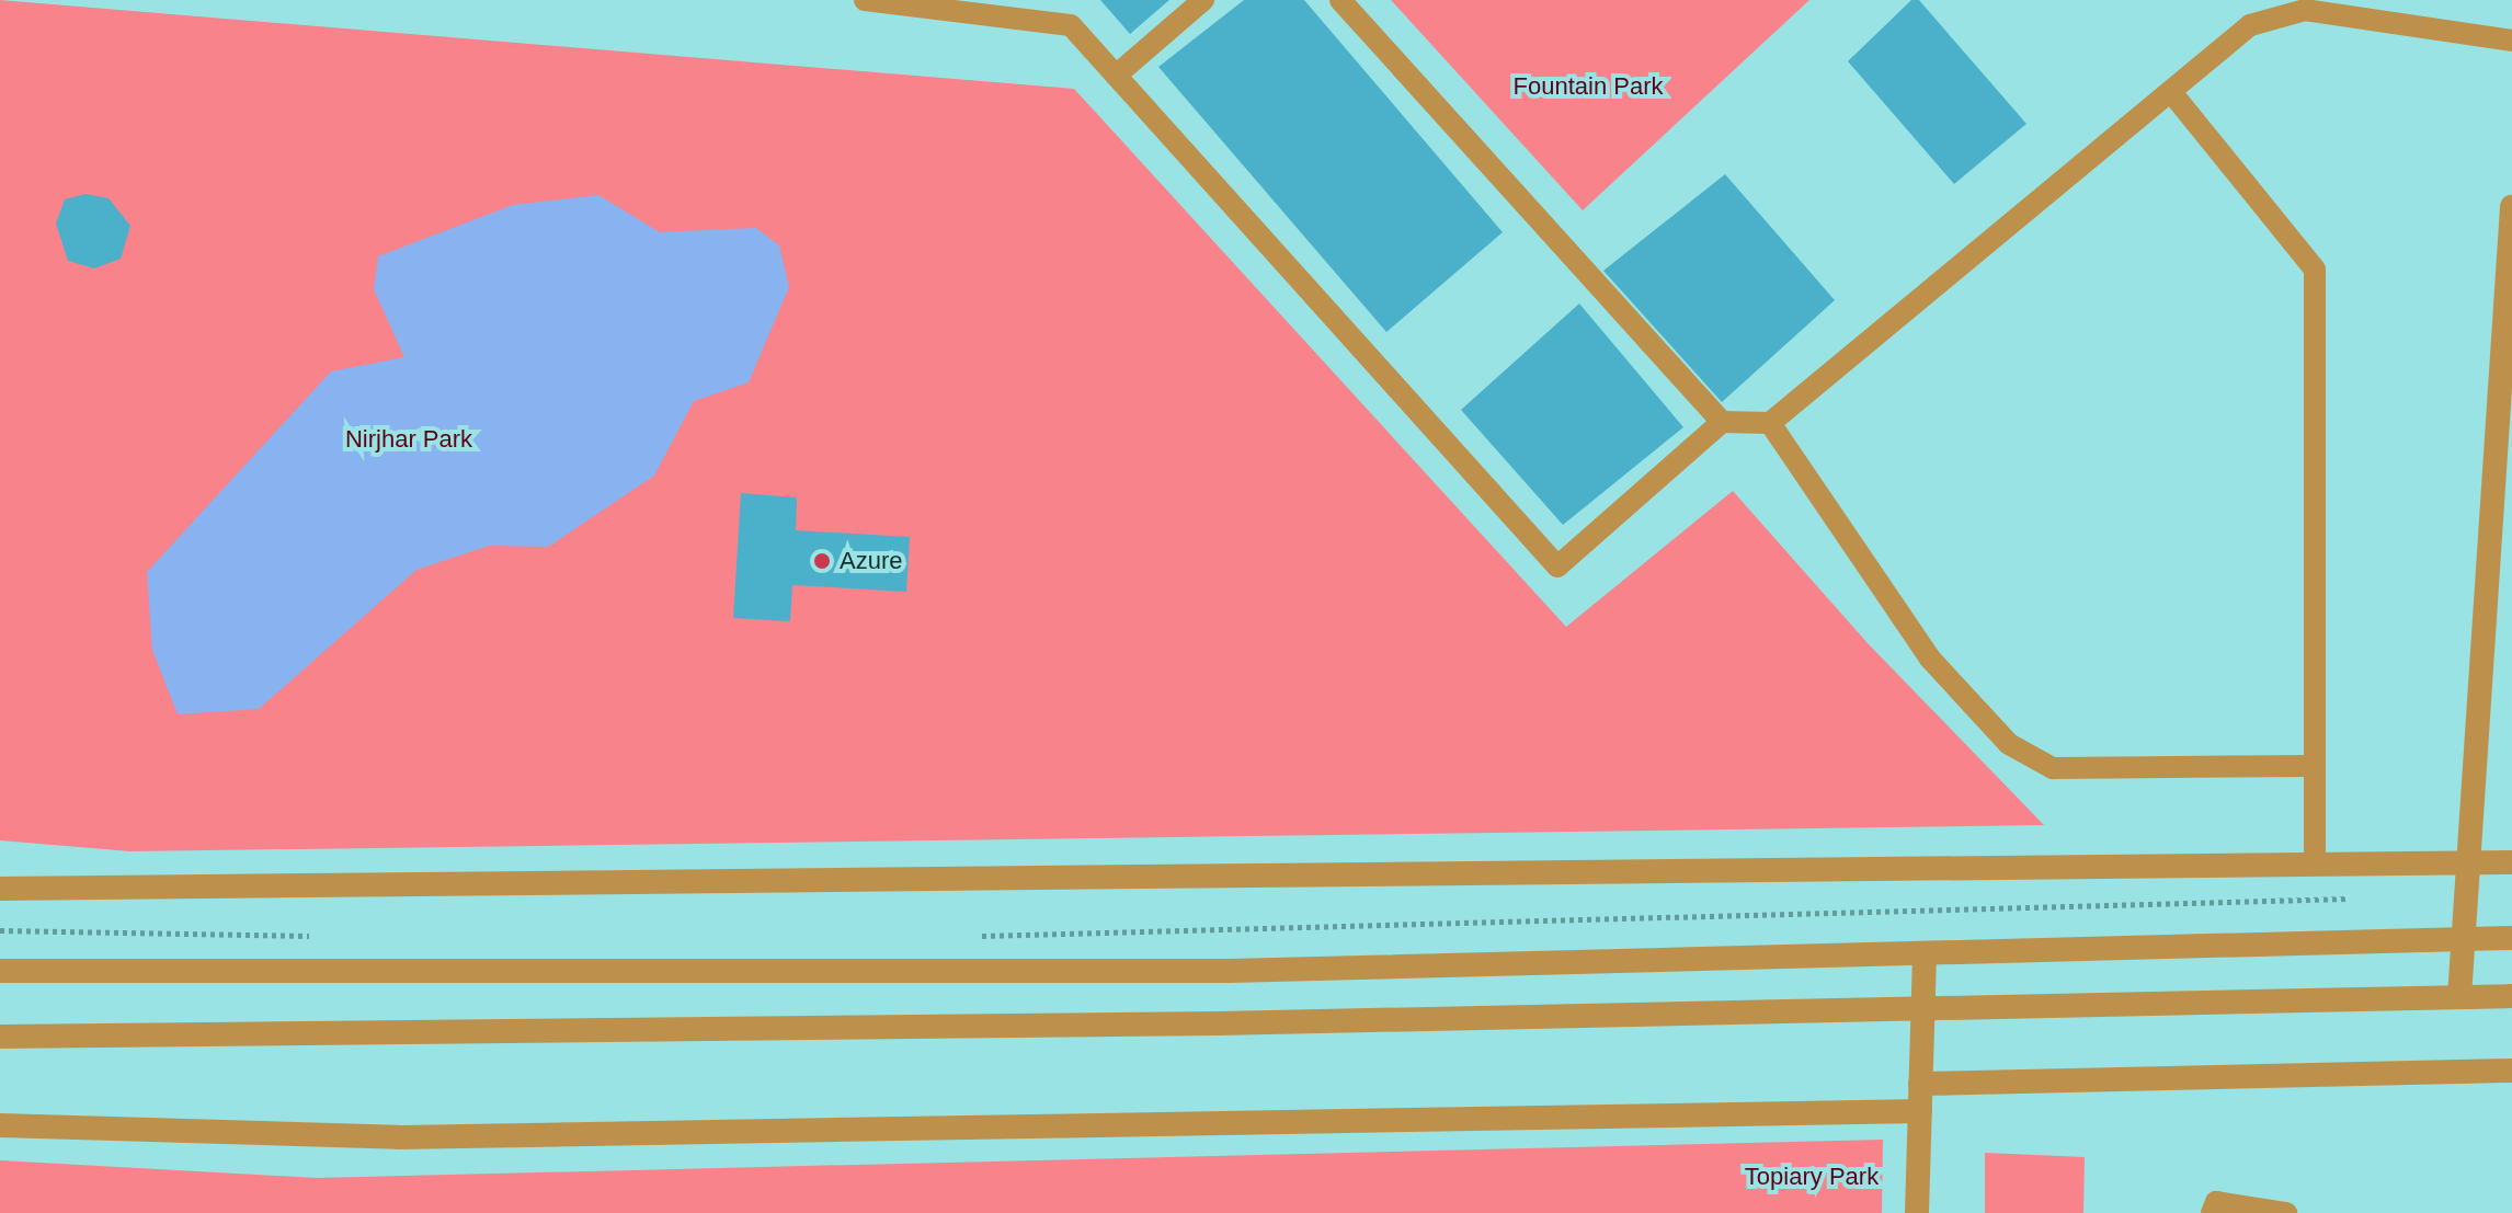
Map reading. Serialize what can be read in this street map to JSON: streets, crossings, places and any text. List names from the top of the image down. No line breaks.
{"parks":["Fountain Park","Nirjhar Park","Topiary Park"],"places":["Azure"]}
